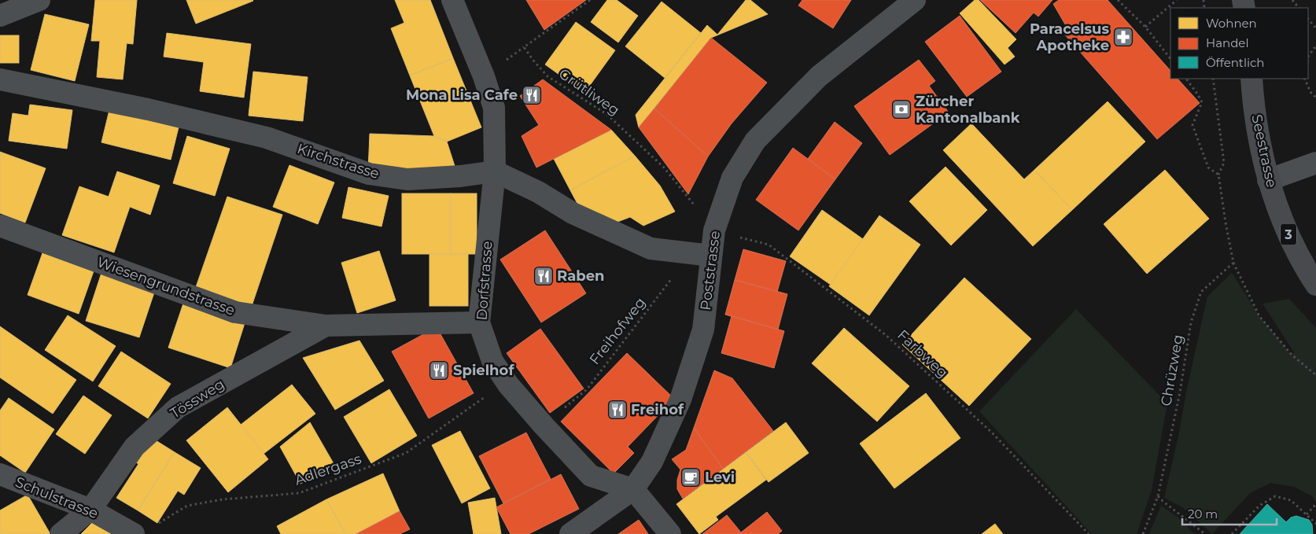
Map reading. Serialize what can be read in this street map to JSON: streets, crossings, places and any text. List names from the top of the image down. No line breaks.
{"streets":{"main road":["Seestrasse","3"],"street":["Kirchstrasse","Poststrasse","Dorfstrasse","Wiesengrundstrasse","Tössweg","Schulstrasse"],"path":["Grütliweg","Freihofweg","Farbweg","Chrüzweg","Adlergass"]},"crossings":[["Grütliweg","Poststrasse"],["Grütliweg","Farbweg"],["Kirchstrasse","Dorfstrasse"],["Poststrasse","Dorfstrasse"],["Poststrasse","Farbweg"],["Dorfstrasse","Wiesengrundstrasse"],["Dorfstrasse","Freihofweg"],["Dorfstrasse","Adlergass"],["Wiesengrundstrasse","Tössweg"],["Tössweg","Schulstrasse"]],"places":{"pharmacy":["Paracelsus Apotheke"],"restaurant":["Mona Lisa Cafe","Raben","Spielhof","Freihof"],"bank":["Zürcher Kantonalbank"],"cafe":["Levi"]},"legend":["Wohnen","Handel","Öffentlich"],"scale_bar":"20 m"}
